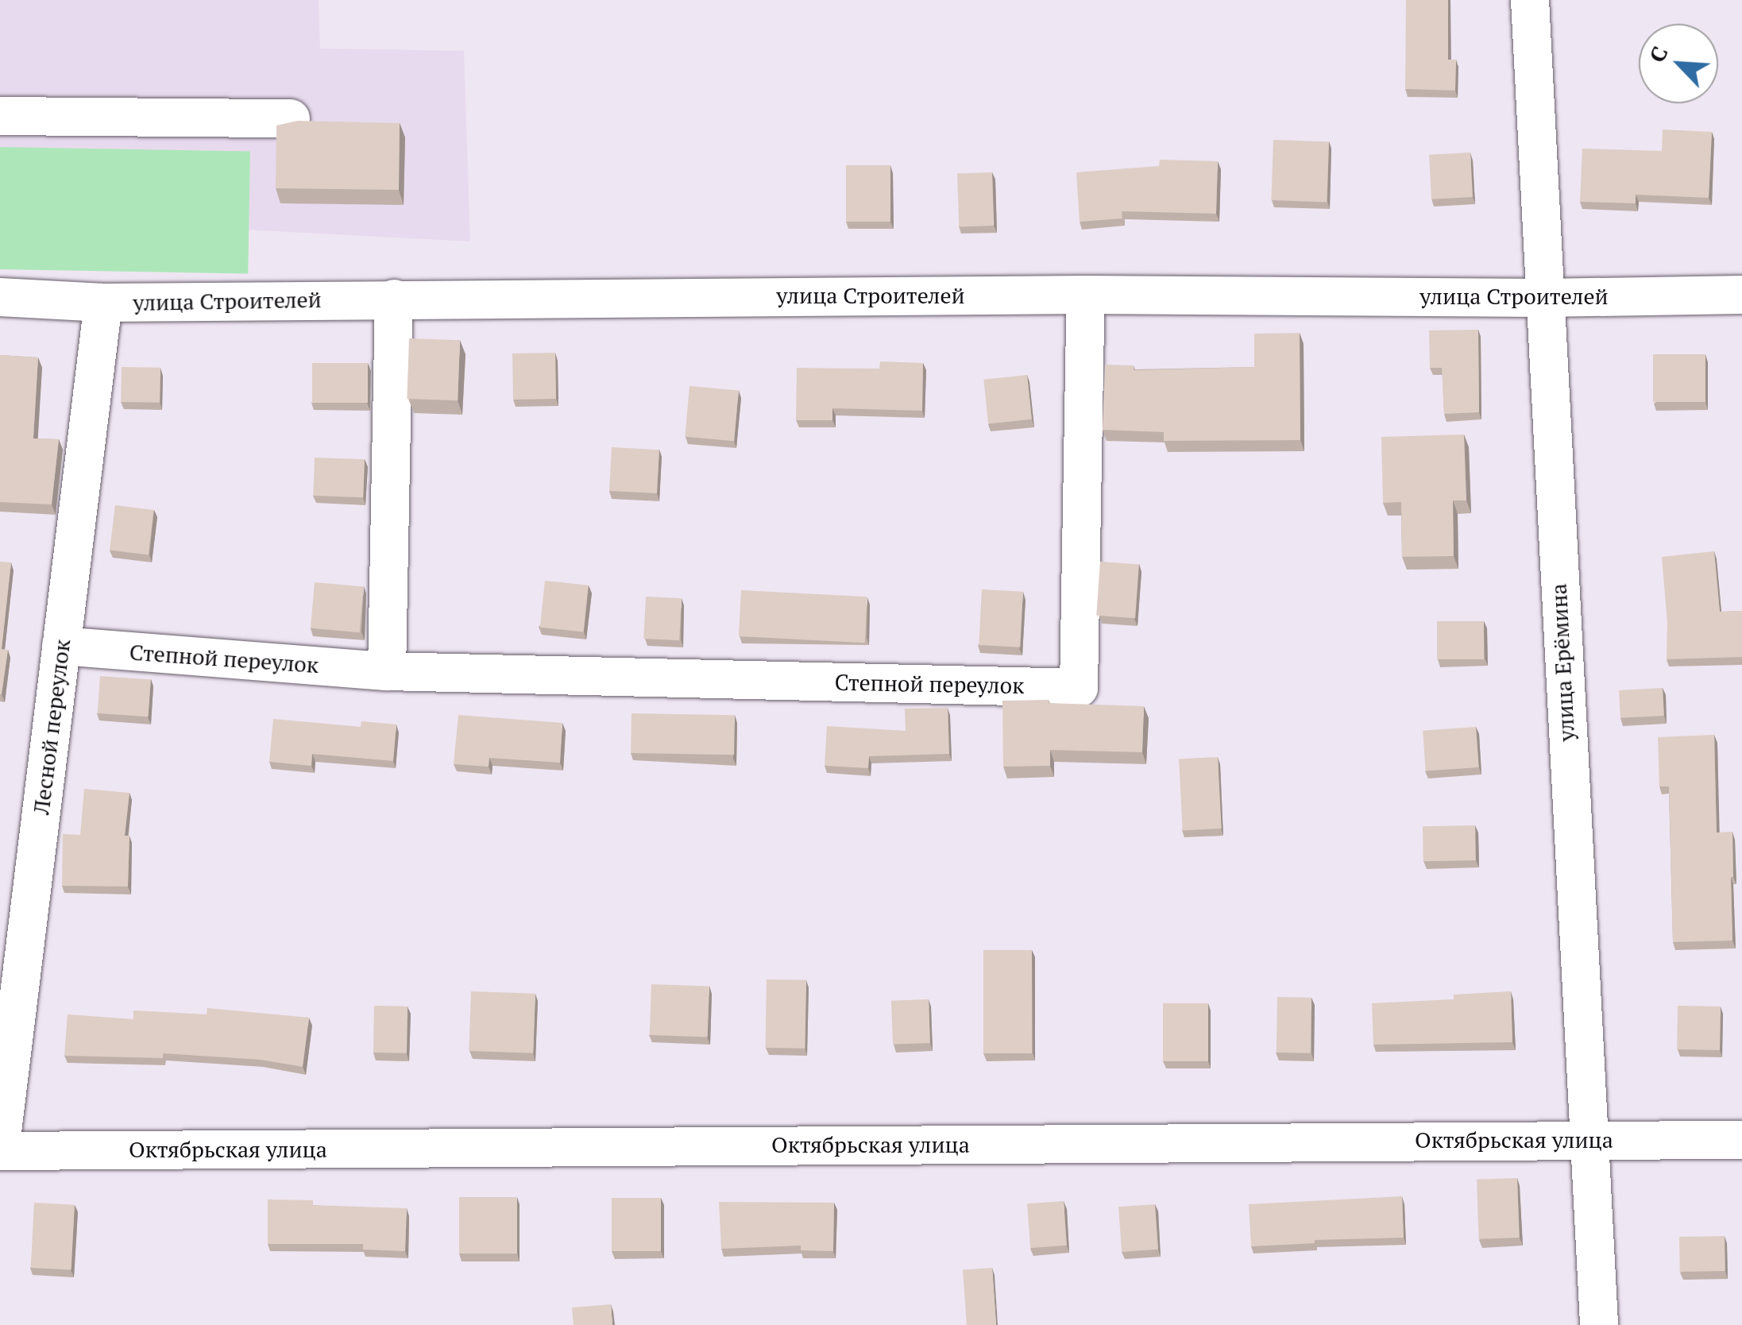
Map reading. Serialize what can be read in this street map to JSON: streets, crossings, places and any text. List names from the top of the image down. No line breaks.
{"streets":{"street":["улица Строителей","Степной переулок","улица Ерёмина","Лесной переулок","Октябрьская улица"]},"crossings":[["улица Строителей","Степной переулок"],["улица Строителей","улица Ерёмина"],["улица Строителей","Лесной переулок"],["Степной переулок","Лесной переулок"],["улица Ерёмина","Октябрьская улица"],["Лесной переулок","Октябрьская улица"]],"north":"top left"}
